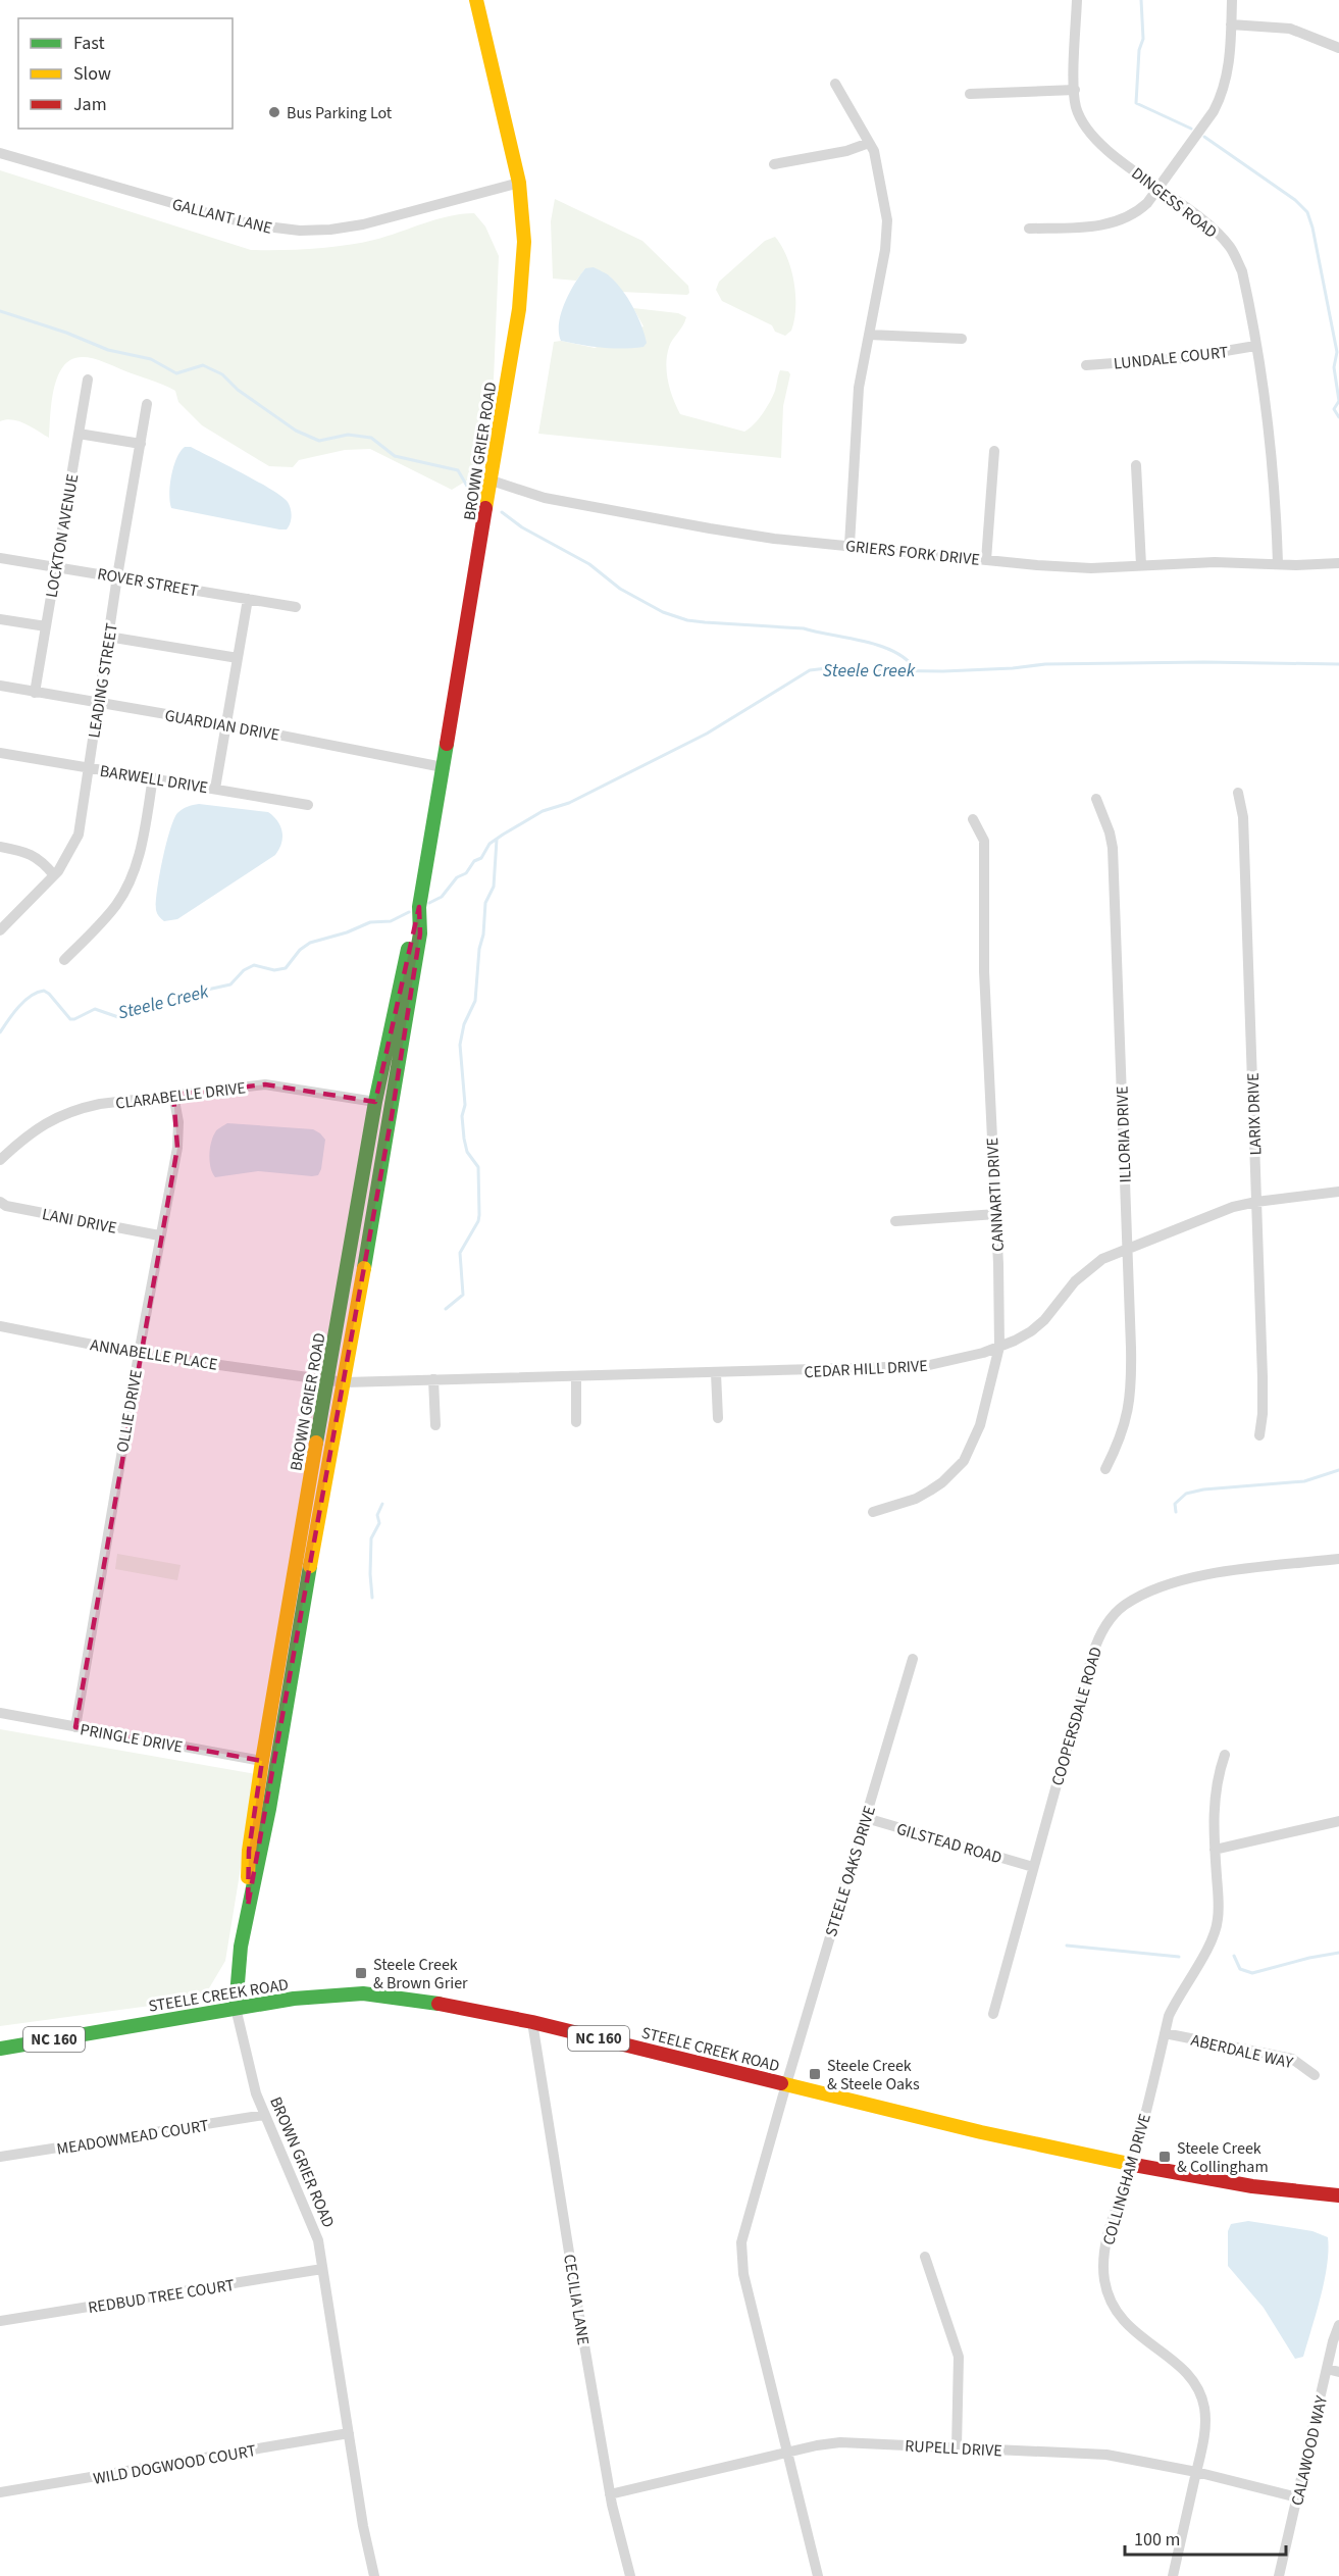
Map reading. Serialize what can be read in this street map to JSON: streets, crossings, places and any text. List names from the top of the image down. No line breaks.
{"streets":{"main road":["BROWN GRIER ROAD","STEELE CREEK ROAD","NC 160"],"street":["DINGESS ROAD","GALLANT LANE","LUNDALE COURT","LOCKTON AVENUE","GRIERS FORK DRIVE","ROVER STREET","LEADING STREET","GUARDIAN DRIVE","BARWELL DRIVE","CLARABELLE DRIVE","LARIX DRIVE","ILLORIA DRIVE","CANNARTI DRIVE","LANI DRIVE","ANNABELLE PLACE","CEDAR HILL DRIVE","OLLIE DRIVE","COOPERSDALE ROAD","PRINGLE DRIVE","GILSTEAD ROAD","STEELE OAKS DRIVE","ABERDALE WAY","MEADOWMEAD COURT","COLLINGHAM DRIVE","REDBUD TREE COURT","CECILIA LANE","RUPELL DRIVE","CALAWOOD WAY","WILD DOGWOOD COURT"]},"crossings":[["DINGESS ROAD","LUNDALE COURT"],["DINGESS ROAD","GRIERS FORK DRIVE"],["GALLANT LANE","BROWN GRIER ROAD"],["BROWN GRIER ROAD","GRIERS FORK DRIVE"],["BROWN GRIER ROAD","GUARDIAN DRIVE"],["BROWN GRIER ROAD","CLARABELLE DRIVE"],["BROWN GRIER ROAD","ANNABELLE PLACE"],["BROWN GRIER ROAD","CEDAR HILL DRIVE"],["BROWN GRIER ROAD","PRINGLE DRIVE"],["BROWN GRIER ROAD","STEELE CREEK ROAD"],["BROWN GRIER ROAD","MEADOWMEAD COURT"],["BROWN GRIER ROAD","REDBUD TREE COURT"],["BROWN GRIER ROAD","WILD DOGWOOD COURT"],["LOCKTON AVENUE","ROVER STREET"],["LOCKTON AVENUE","GUARDIAN DRIVE"],["ROVER STREET","LEADING STREET"],["LEADING STREET","GUARDIAN DRIVE"],["LEADING STREET","BARWELL DRIVE"],["CLARABELLE DRIVE","OLLIE DRIVE"],["LARIX DRIVE","CEDAR HILL DRIVE"],["ILLORIA DRIVE","CEDAR HILL DRIVE"],["CANNARTI DRIVE","CEDAR HILL DRIVE"],["LANI DRIVE","OLLIE DRIVE"],["ANNABELLE PLACE","CEDAR HILL DRIVE"],["ANNABELLE PLACE","OLLIE DRIVE"],["OLLIE DRIVE","PRINGLE DRIVE"],["COOPERSDALE ROAD","GILSTEAD ROAD"],["GILSTEAD ROAD","STEELE OAKS DRIVE"],["STEELE OAKS DRIVE","STEELE CREEK ROAD"],["STEELE CREEK ROAD","COLLINGHAM DRIVE"],["STEELE CREEK ROAD","CECILIA LANE"],["ABERDALE WAY","COLLINGHAM DRIVE"],["COLLINGHAM DRIVE","RUPELL DRIVE"],["CECILIA LANE","RUPELL DRIVE"],["RUPELL DRIVE","CALAWOOD WAY"]],"water":["Steele Creek"],"places":{"other":["Bus Parking Lot"],"transit":["Steele Creek & Brown Grier","Steele Creek & Steele Oaks","Steele Creek & Collingham"]},"legend":["Fast","Slow","Jam"],"scale_bar":"100 m"}
